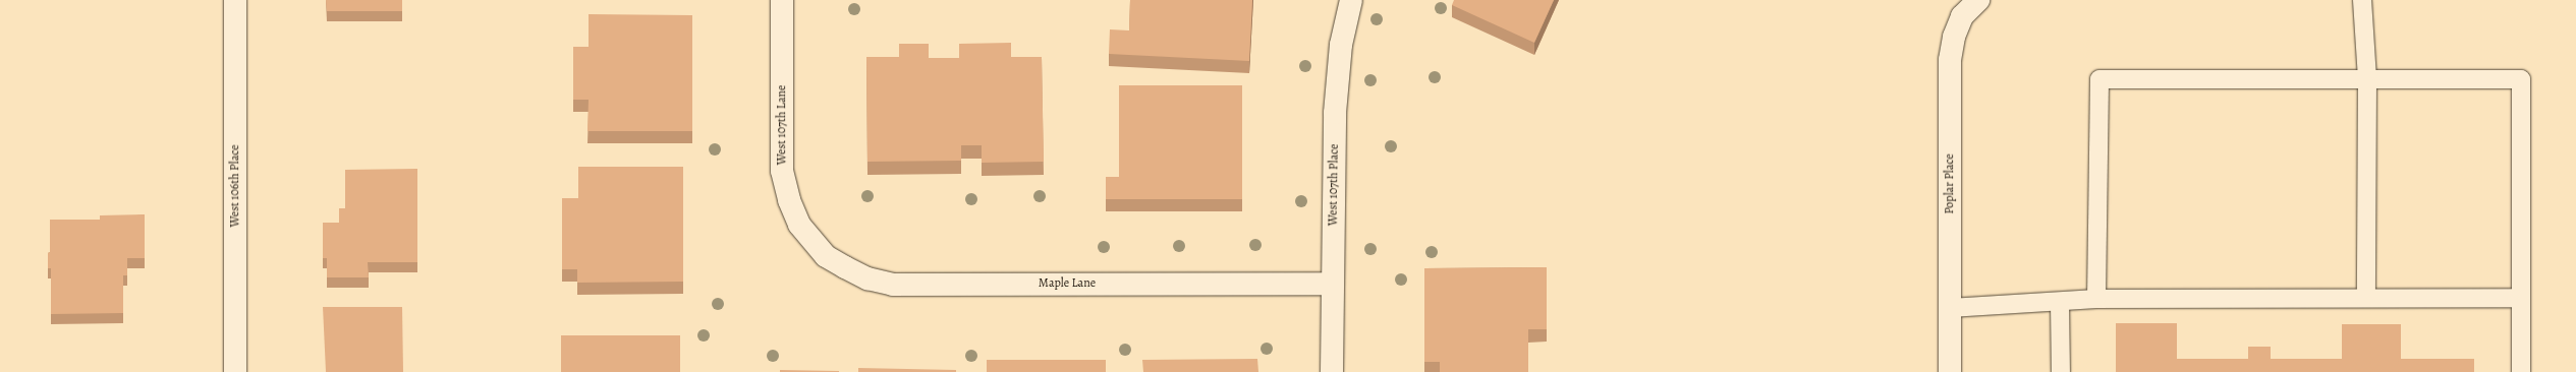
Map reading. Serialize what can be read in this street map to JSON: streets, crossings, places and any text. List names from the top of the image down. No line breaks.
{"streets":{"street":["West 107th Lane","Poplar Place","West 107th Place","West 106th Place","Maple Lane"]},"crossings":[["West 107th Lane","Maple Lane"],["West 107th Place","Maple Lane"]]}
